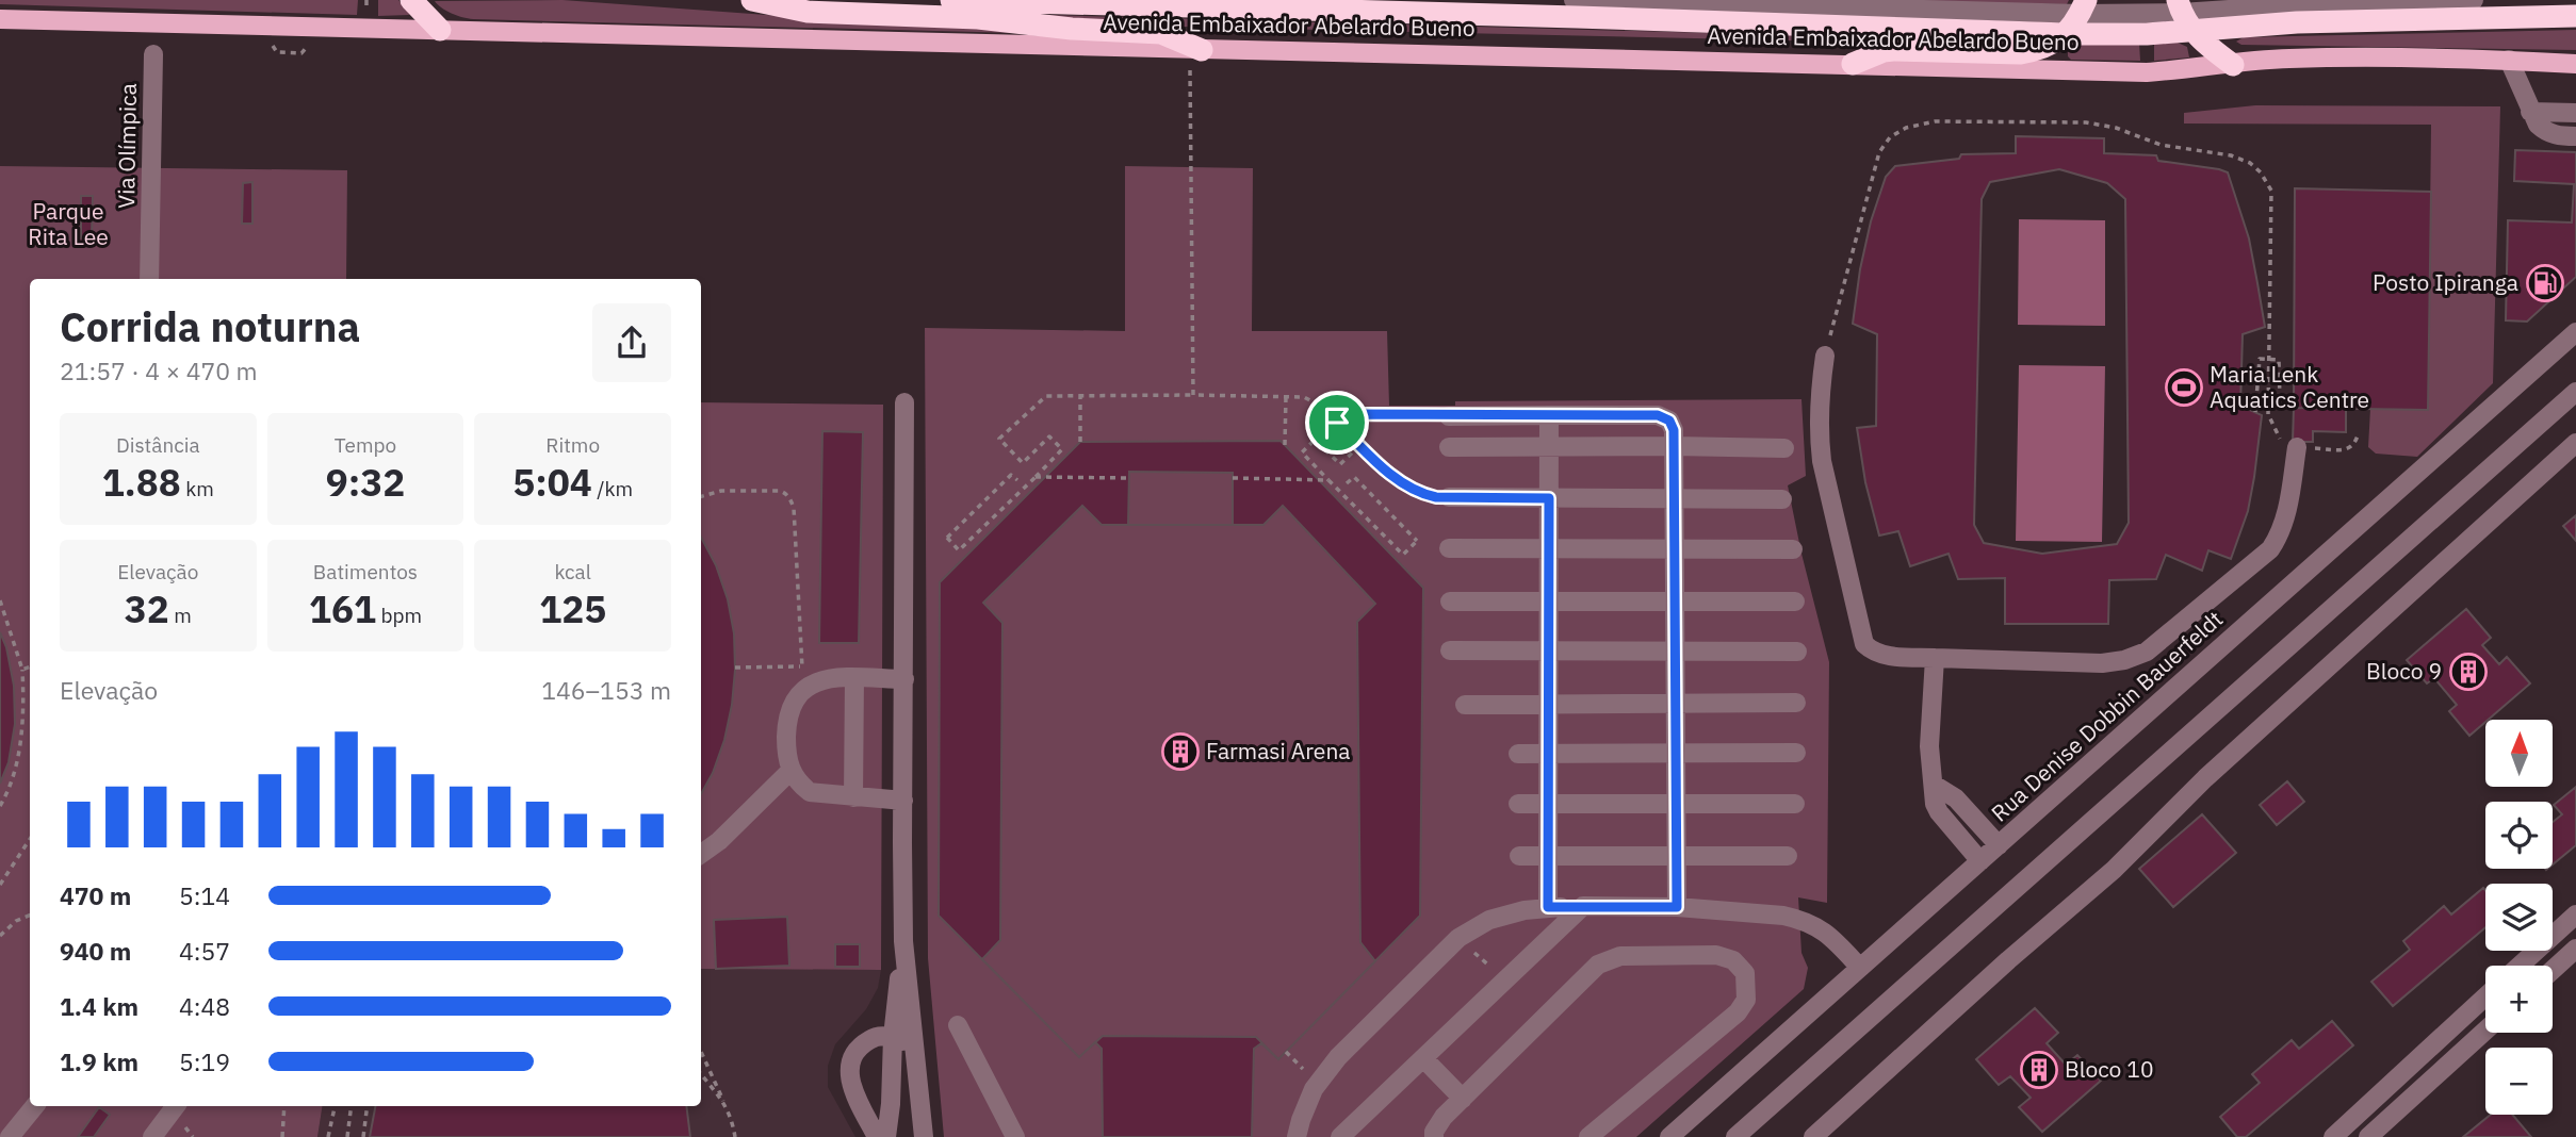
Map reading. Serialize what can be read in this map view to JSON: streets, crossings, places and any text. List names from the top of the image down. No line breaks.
{"streets":{"highway":["Avenida Embaixador Abelardo Bueno"],"street":["Via Olímpica","Rua Denise Dobbin Bauerfeldt"]},"parks":["Parque Rita Lee"],"places":{"fuel station":["Posto Ipiranga"],"sports":["Maria Lenk Aquatics Centre"],"building":["Bloco 9","Farmasi Arena","Bloco 10"]},"north":"top","page":{"heading":["Corrida noturna","21:57 · 4 × 470 m"],"stats":[["Distância","1.88 km"],["Tempo","9:32"],["Ritmo","5:04 /km"],["Elevação","32 m"],["Batimentos","161 bpm"],["kcal","125"]],"chart":["Elevação","146–153 m"],"map_buttons":["+","−"],"list":[{"name":"470 m","note":"5:14"},{"name":"940 m","note":"4:57"},{"name":"1.4 km","note":"4:48"},{"name":"1.9 km","note":"5:19"}]}}
